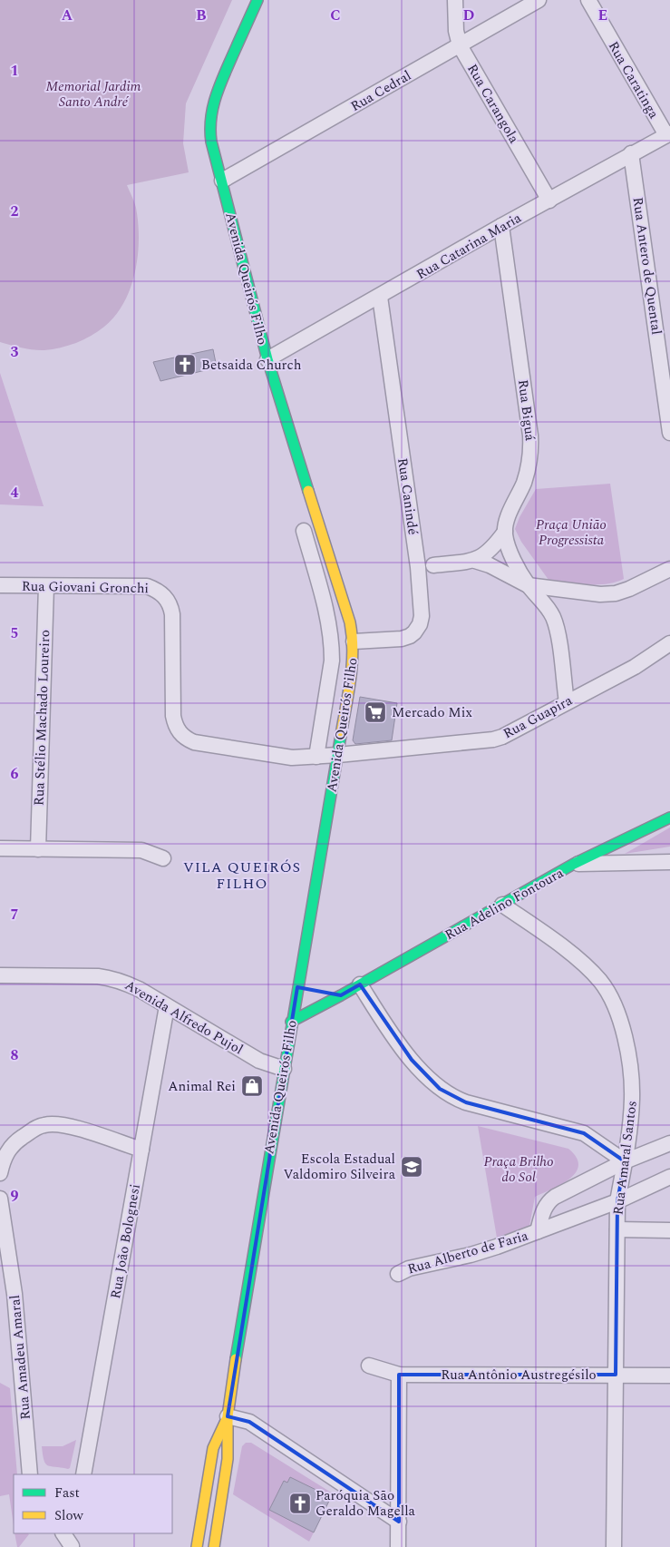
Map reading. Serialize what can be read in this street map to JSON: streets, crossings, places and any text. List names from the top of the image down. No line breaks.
{"streets":{"main road":["Avenida Queirós Filho","Rua Adelino Fontoura"],"street":["Rua Caratinga","Rua Cedral","Rua Carangola","Rua Catarina Maria","Rua Antero de Quental","Rua Biguá","Rua Canindé","Rua Giovani Gronchi","Rua Guapira","Rua Stélio Machado Loureiro","Avenida Alfredo Pujol","Rua Amaral Santos","Rua João Bolognesi","Rua Alberto de Faria","Rua Amadeu Amaral","Rua Antônio Austregésilo"]},"crossings":[["Rua Caratinga","Rua Catarina Maria"],["Rua Cedral","Rua Carangola"],["Rua Cedral","Avenida Queirós Filho"],["Rua Carangola","Rua Catarina Maria"],["Rua Catarina Maria","Rua Antero de Quental"],["Rua Catarina Maria","Avenida Queirós Filho"],["Rua Catarina Maria","Rua Biguá"],["Rua Catarina Maria","Rua Canindé"],["Avenida Queirós Filho","Rua Canindé"],["Avenida Queirós Filho","Rua Giovani Gronchi"],["Avenida Queirós Filho","Rua Guapira"],["Avenida Queirós Filho","Rua Adelino Fontoura"],["Avenida Queirós Filho","Avenida Alfredo Pujol"],["Rua Giovani Gronchi","Rua Guapira"],["Rua Giovani Gronchi","Rua Stélio Machado Loureiro"],["Rua Adelino Fontoura","Rua Amaral Santos"],["Avenida Alfredo Pujol","Rua João Bolognesi"],["Rua Amaral Santos","Rua Alberto de Faria"],["Rua Amaral Santos","Rua Antônio Austregésilo"]],"districts":["VILA QUEIRÓS FILHO"],"parks":["Memorial Jardim Santo André","Praça União Progressista","Praça Brilho do Sol"],"places":{"church":["Betsaida Church","Paróquia São Geraldo Magella"],"supermarket":["Mercado Mix"],"shop":["Animal Rei"],"school or university":["Escola Estadual Valdomiro Silveira"]},"legend":["Fast","Slow"],"grid":{"columns":["A","B","C","D","E"],"rows":["1","2","3","4","5","6","7","8","9"]}}
